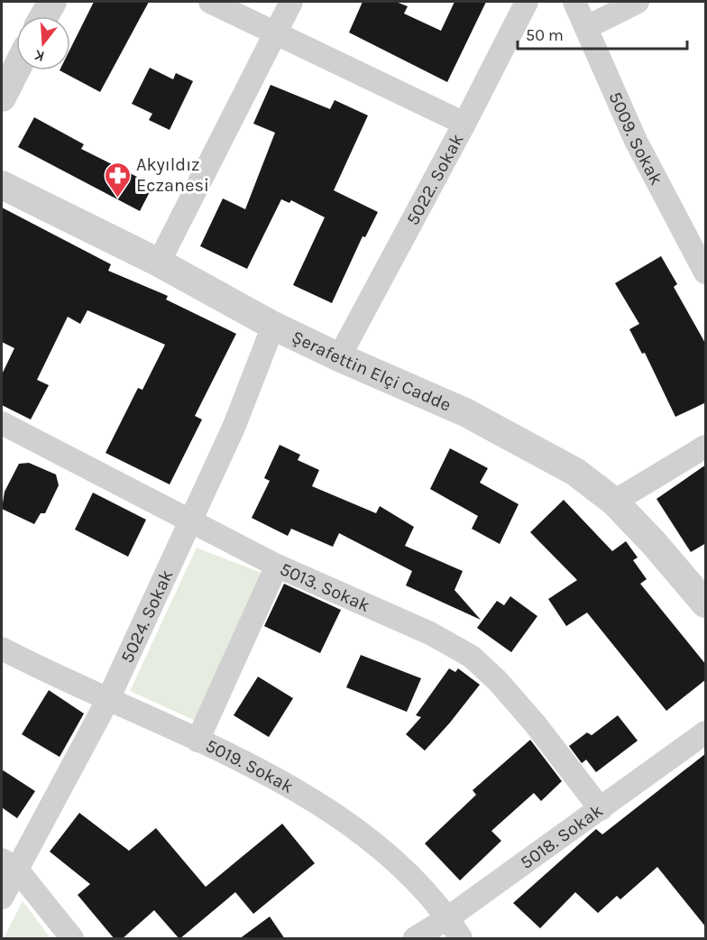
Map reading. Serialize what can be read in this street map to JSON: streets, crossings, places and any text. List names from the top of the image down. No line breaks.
{"streets":{"street":["5009. Sokak","5022. Sokak","Şerafettin Elçi Cadde","5013. Sokak","5024. Sokak","5019. Sokak","5018. Sokak"]},"crossings":[["5022. Sokak","Şerafettin Elçi Cadde"],["Şerafettin Elçi Cadde","5024. Sokak"],["5013. Sokak","5024. Sokak"],["5013. Sokak","5018. Sokak"],["5024. Sokak","5019. Sokak"],["5019. Sokak","5018. Sokak"]],"places":{"pharmacy":["Akyıldız Eczanesi"]},"scale_bar":"50 m","north":"bottom"}
